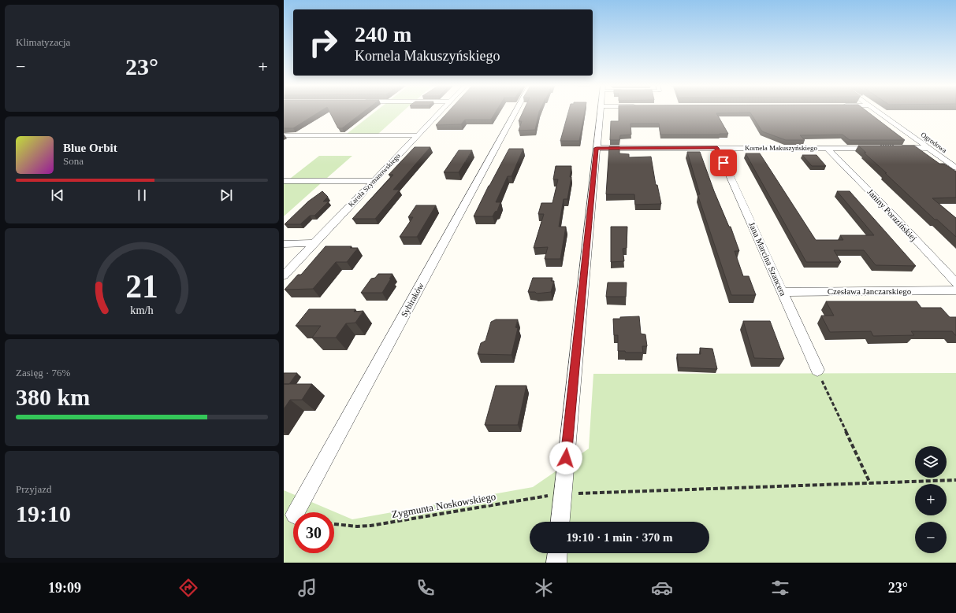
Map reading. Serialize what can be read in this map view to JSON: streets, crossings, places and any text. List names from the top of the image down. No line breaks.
{"streets":{"street":["Ogrodowa","Kornela Makuszyńskiego","Karola Szymanowskiego","Janiny Porazińskiej","Jana Marcina Szancera","Czesława Janczarskiego","Sybiraków"],"path":["Zygmunta Noskowskiego"]},"crossings":[["Kornela Makuszyńskiego","Janiny Porazińskiej"],["Kornela Makuszyńskiego","Jana Marcina Szancera"],["Jana Marcina Szancera","Czesława Janczarskiego"]],"page":{"tile":["Klimatyzacja",["Zasięg · 76%","380 km"],["Przyjazd","19:10"]],"turn":["240 m","Kornela Makuszyńskiego"],"heat":["−","23°","+"],"song":["Blue Orbit","Sona"],"map_buttons":["+","−"],"limit":"30","trip":"19:10 · 1 min · 370 m","tabs":["19:09","23°"],"gauge":["21","km/h"]}}
